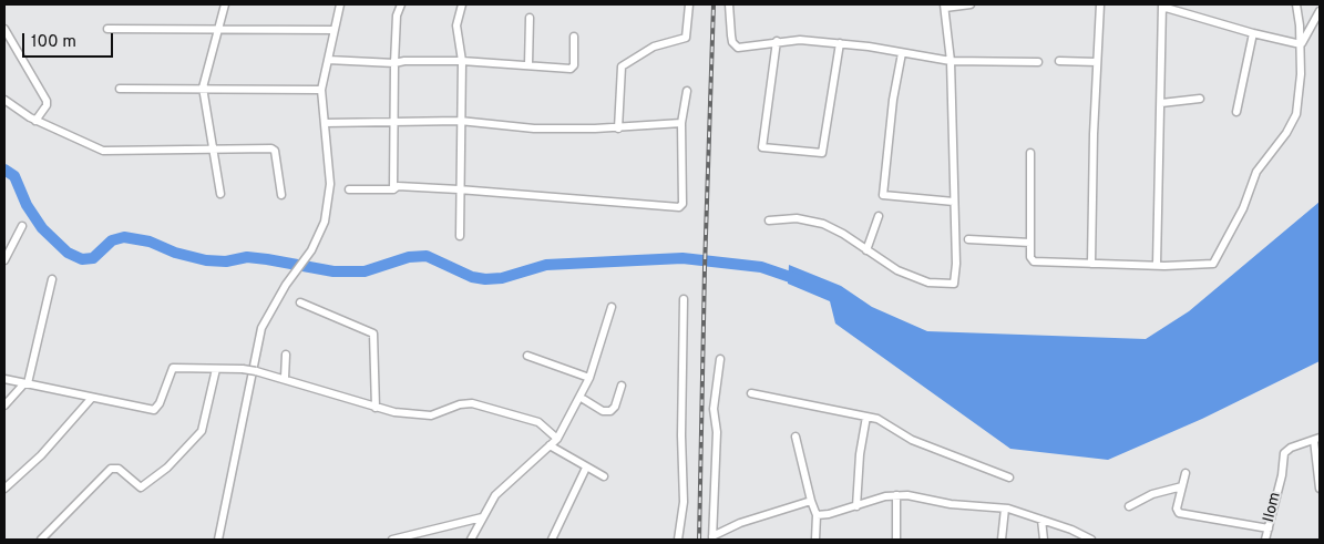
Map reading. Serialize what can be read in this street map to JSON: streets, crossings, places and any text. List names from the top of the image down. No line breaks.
{"streets":{"street":["Ilom"]},"scale_bar":"100 m"}
